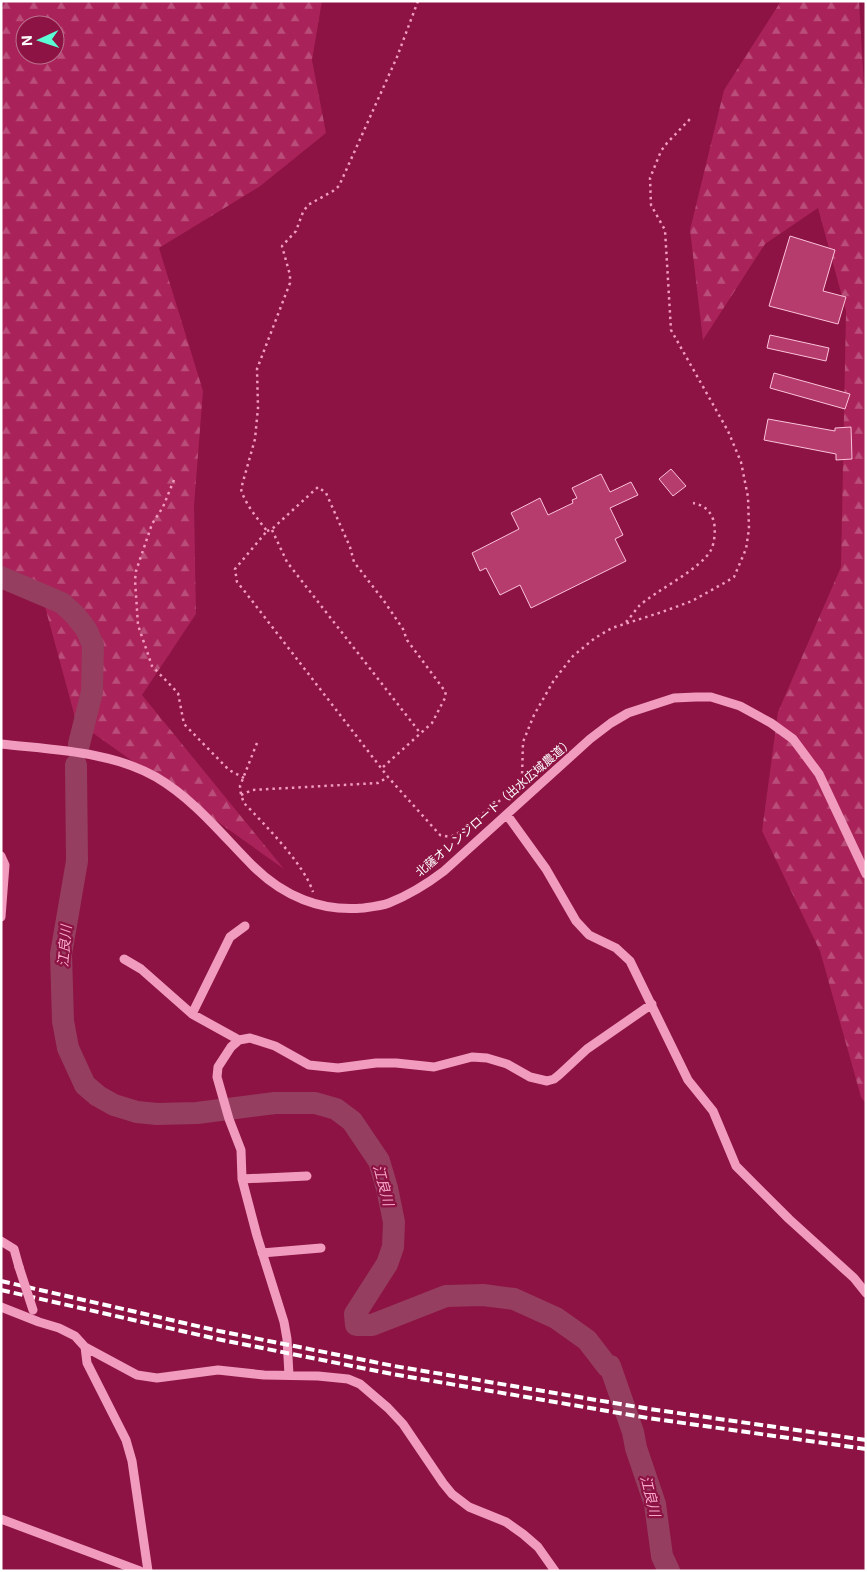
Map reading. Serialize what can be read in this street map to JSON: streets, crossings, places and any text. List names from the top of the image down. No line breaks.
{"streets":{"street":["北薩オレンジロード（出水広域農道）"]},"water":["江良川"],"north":"left"}
